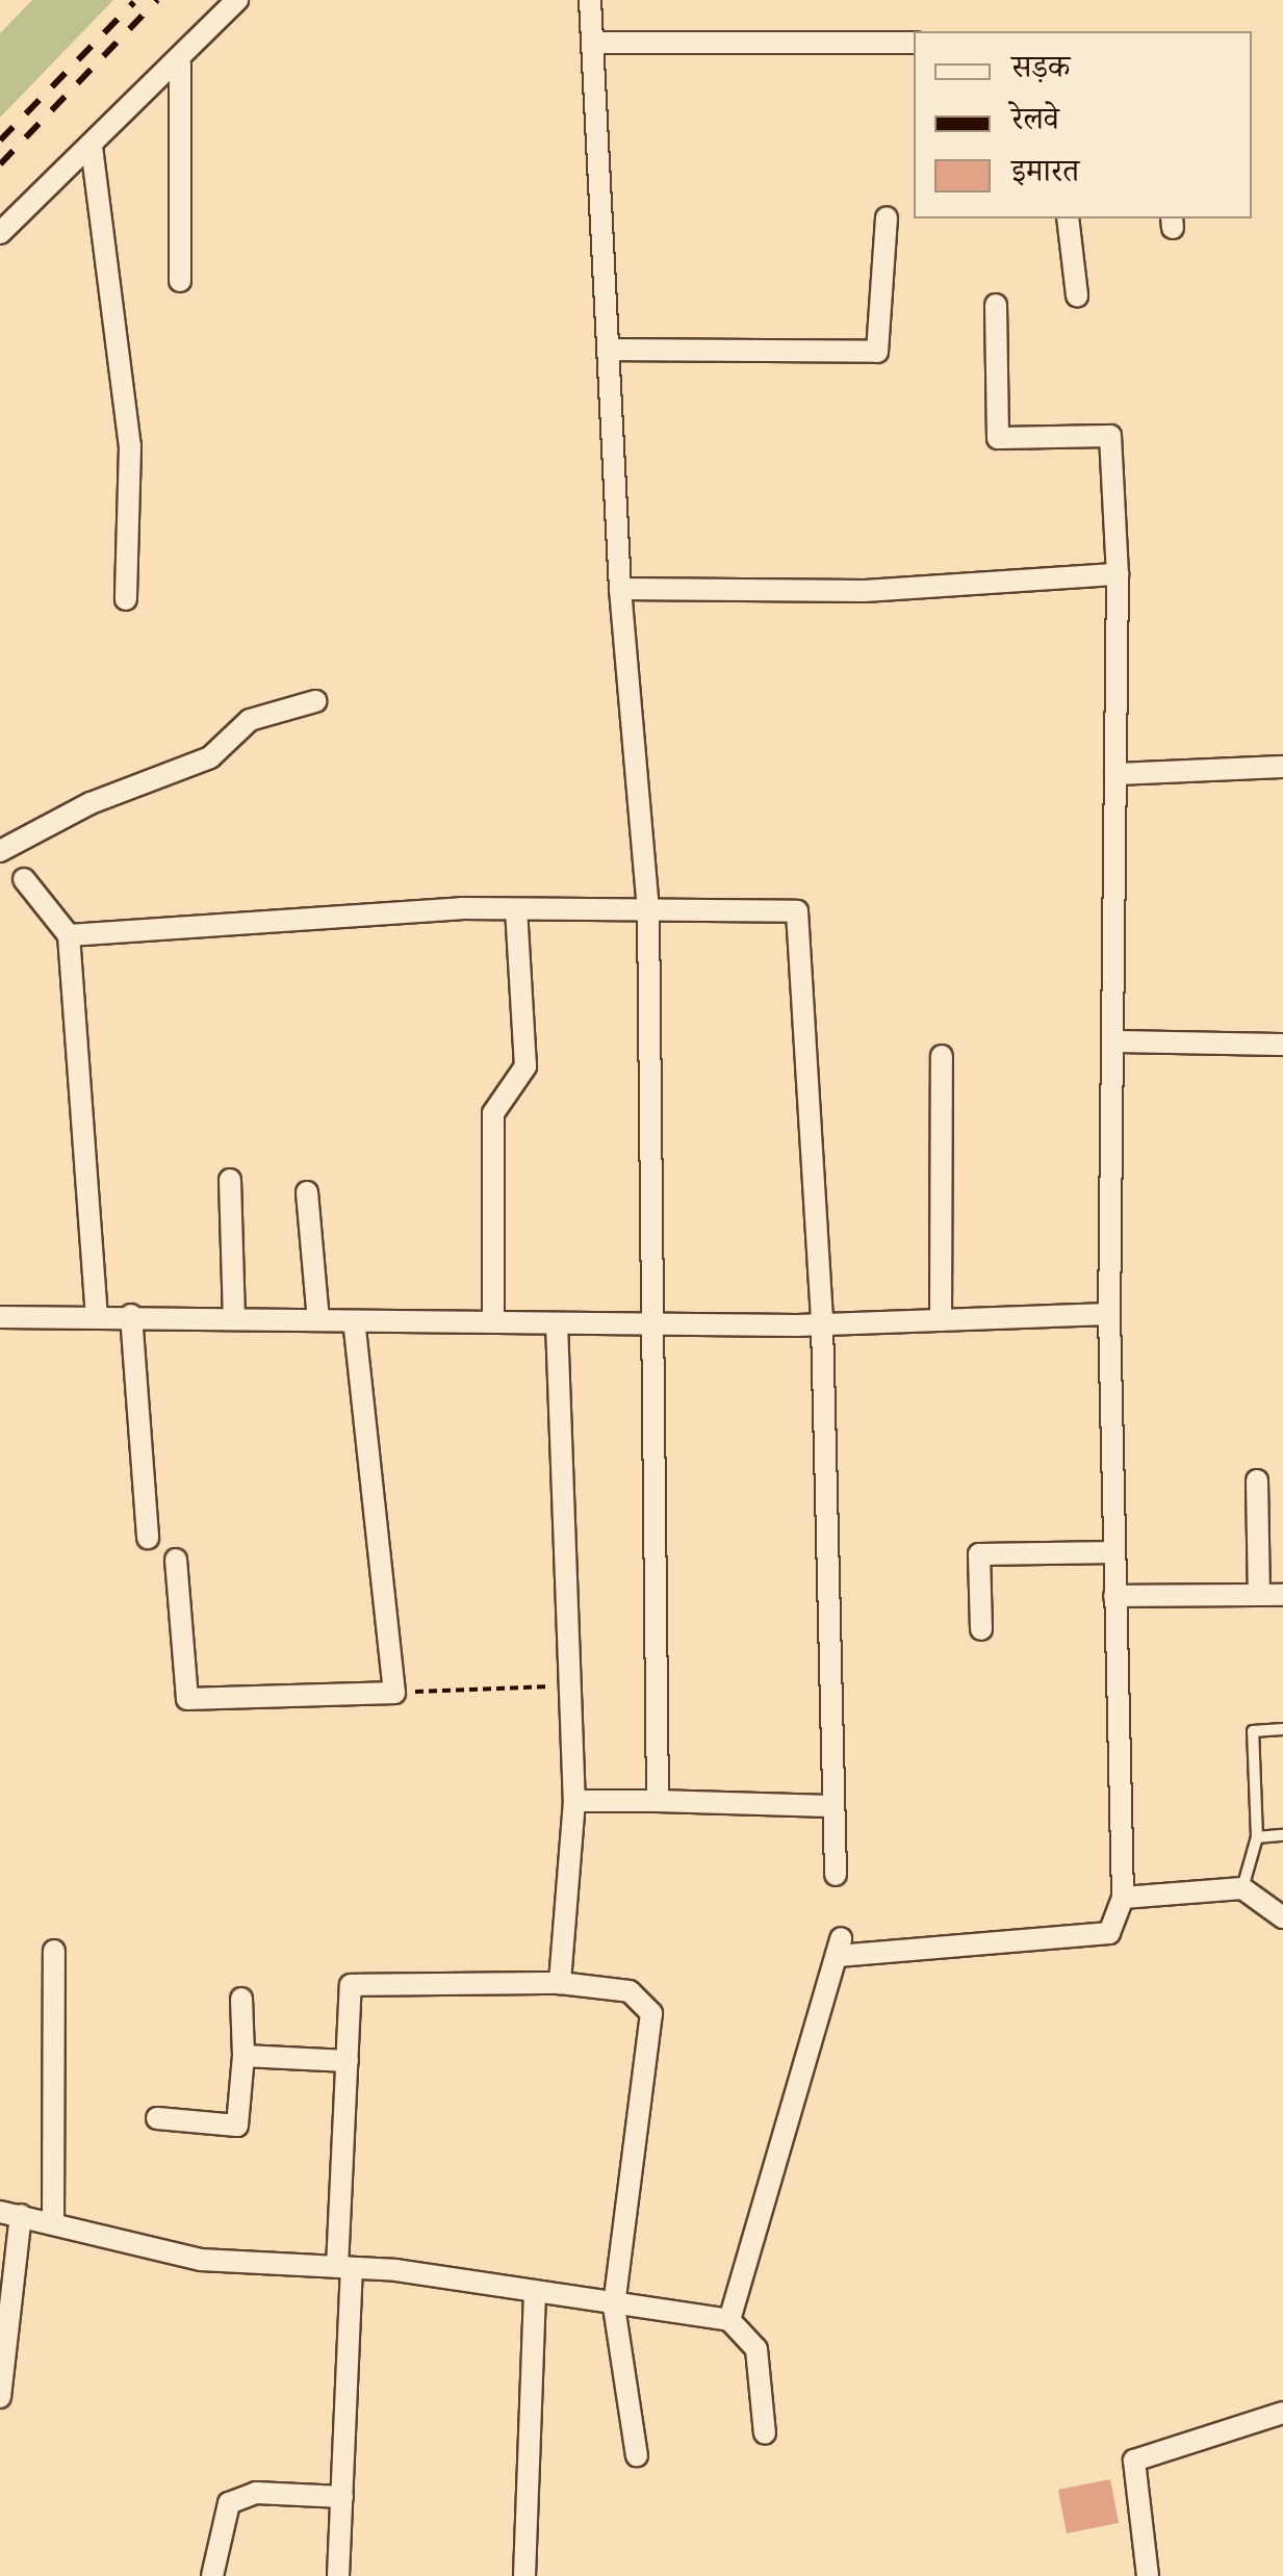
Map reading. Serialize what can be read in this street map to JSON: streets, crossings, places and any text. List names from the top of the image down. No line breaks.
{"legend":["सड़क","रेलवे","इमारत"]}
